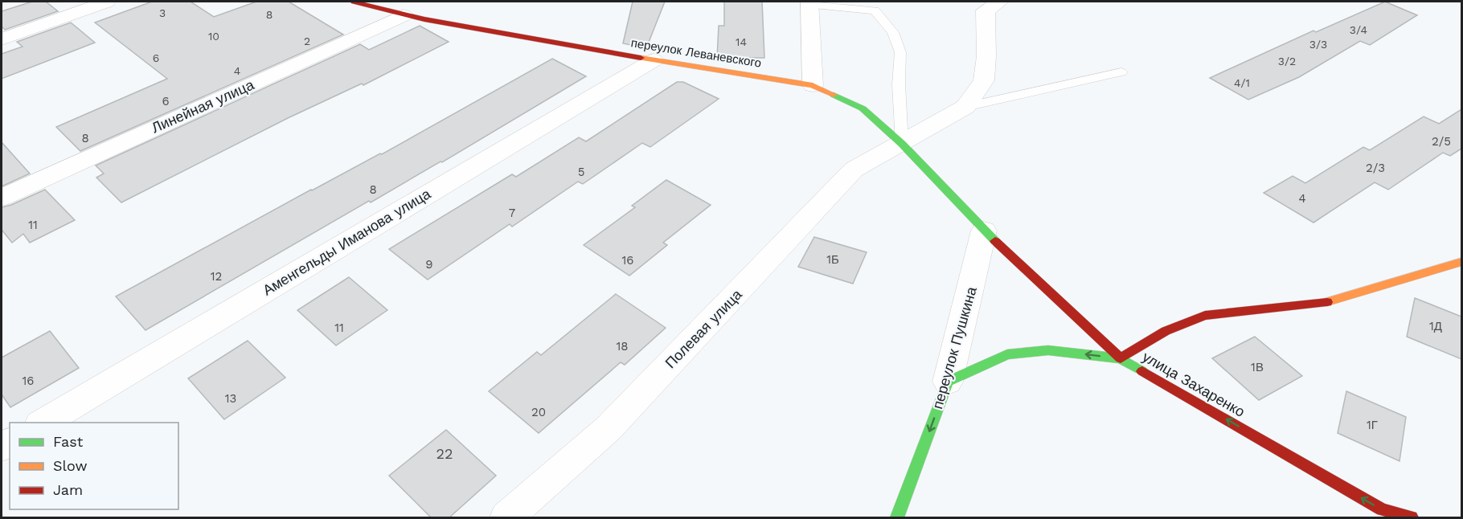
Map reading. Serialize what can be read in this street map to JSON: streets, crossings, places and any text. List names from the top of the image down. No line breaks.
{"streets":{"street":["переулок Леваневского","Линейная улица","Аменгельды Иманова улица","Полевая улица","переулок Пушкина","улица Захаренко"]},"crossings":[["переулок Леваневского","Линейная улица"],["переулок Леваневского","Аменгельды Иманова улица"],["переулок Леваневского","Полевая улица"],["переулок Леваневского","переулок Пушкина"],["переулок Леваневского","улица Захаренко"],["переулок Пушкина","улица Захаренко"]],"one_way":["переулок Пушкина","улица Захаренко"],"house_numbers":["3","8","3/4","10","2","14","3/3","6","3/2","4","4/1","6","8","2/5","2/3","5","8","4","7","11","1Б","16","9","12","1Д","11","18","1В","16","13","20","1Г","22"],"legend":["Fast","Slow","Jam"]}
